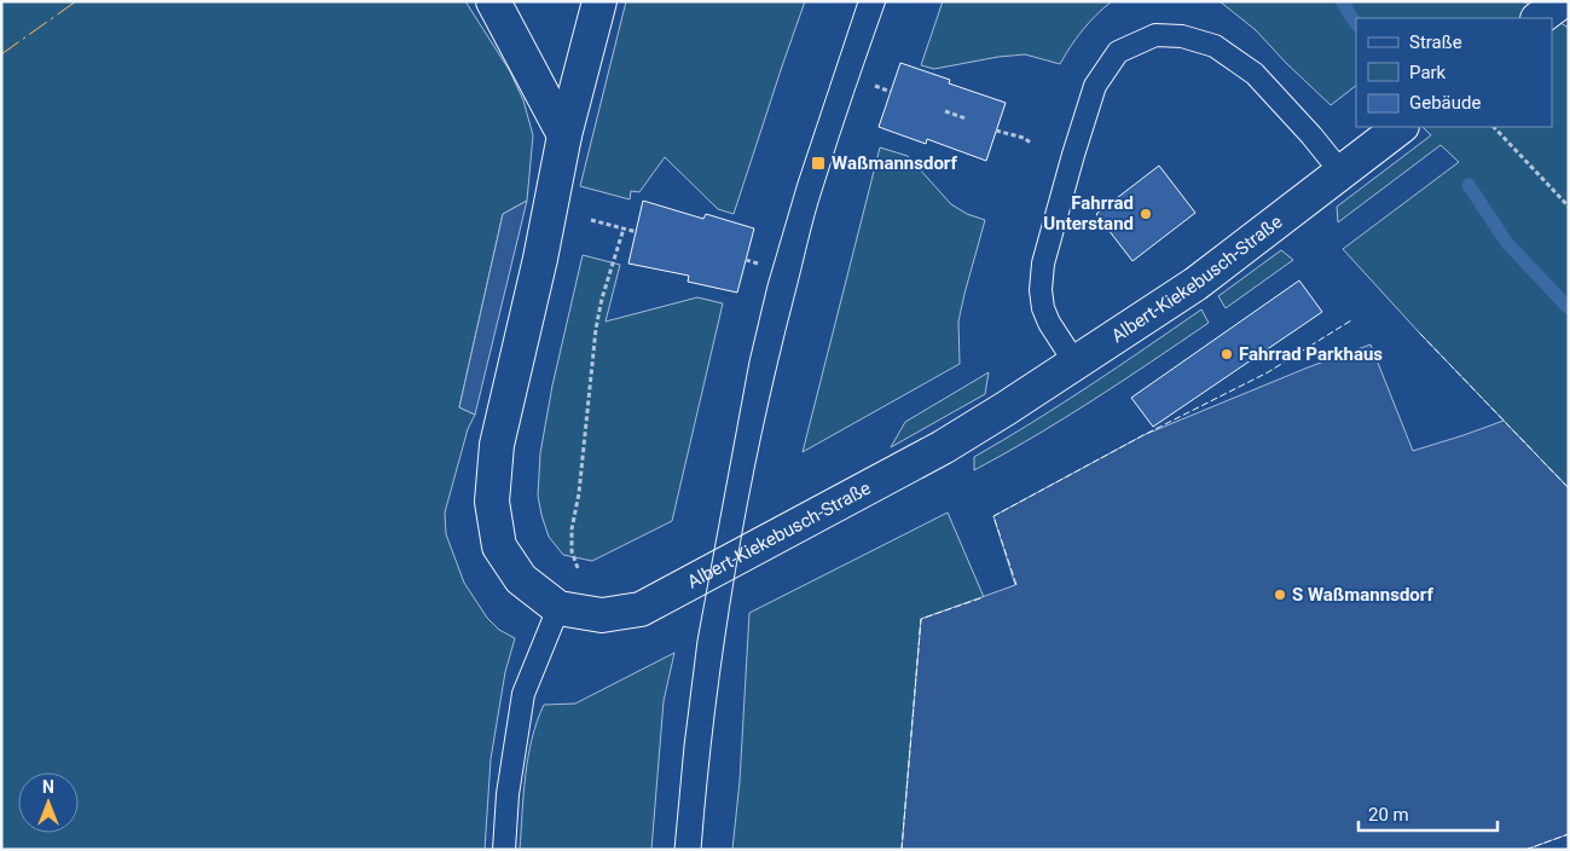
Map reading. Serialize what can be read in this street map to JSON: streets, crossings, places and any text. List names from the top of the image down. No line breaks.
{"streets":{"street":["Albert-Kiekebusch-Straße"]},"places":{"transit":["Waßmannsdorf"],"other":["Fahrrad Unterstand","Fahrrad Parkhaus","S Waßmannsdorf"]},"legend":["Straße","Park","Gebäude"],"scale_bar":"20 m","north":"top"}
